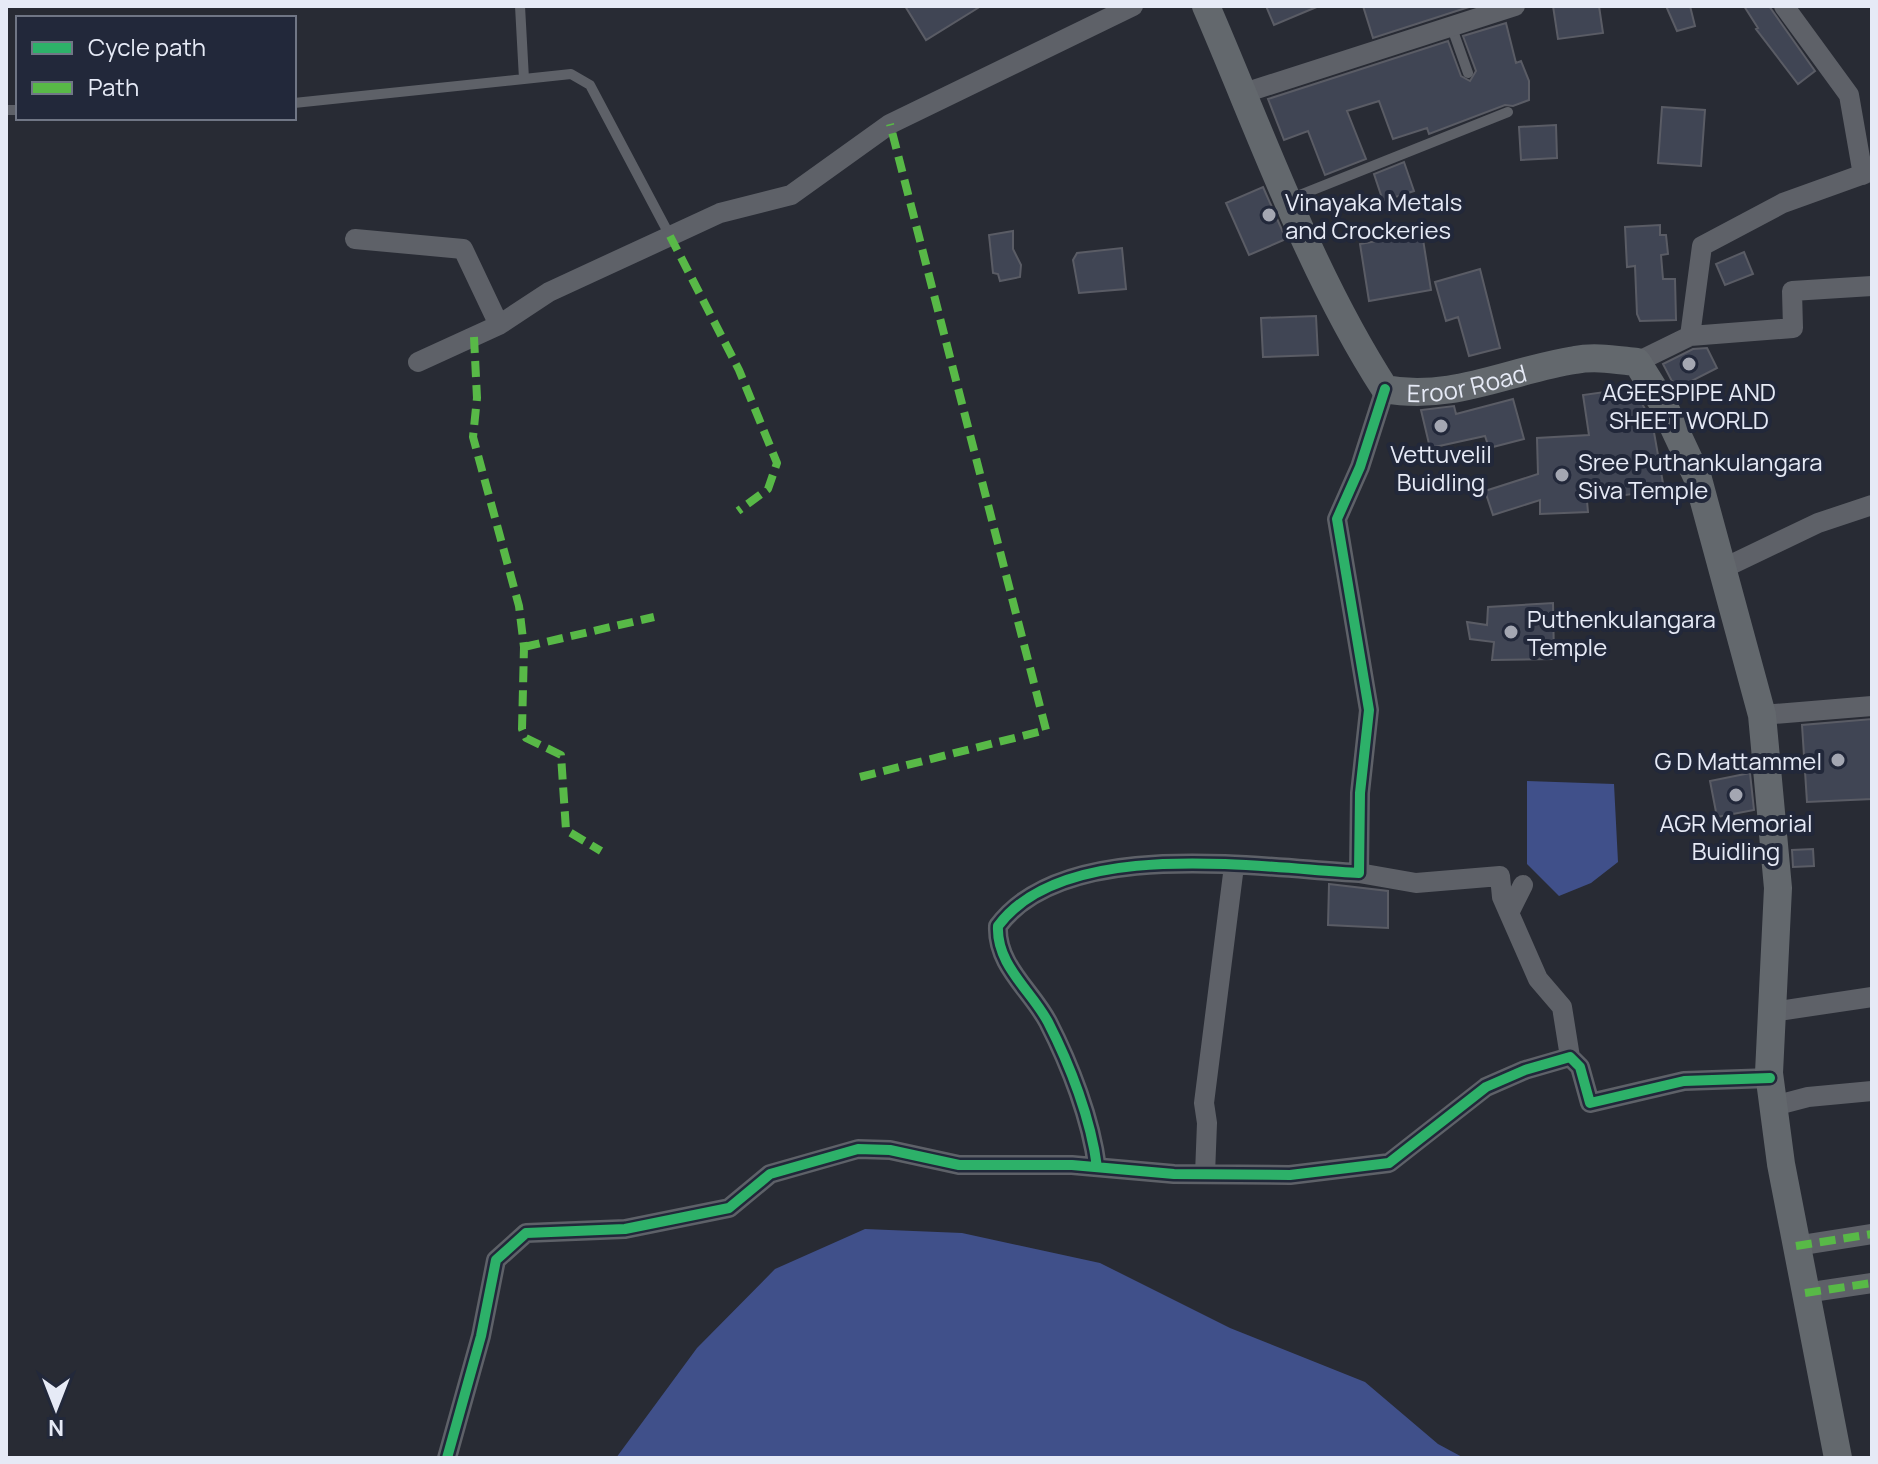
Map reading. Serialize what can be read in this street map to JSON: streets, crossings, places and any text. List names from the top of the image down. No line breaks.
{"streets":{"main road":["Eroor Road"]},"places":["Vinayaka Metals and Crockeries","AGEESPIPE AND SHEET WORLD","Vettuvelil Buidling","Sree Puthankulangara Siva Temple","Puthenkulangara Temple","G D Mattammel","AGR Memorial Buidling"],"legend":["Cycle path","Path"],"north":"bottom"}
